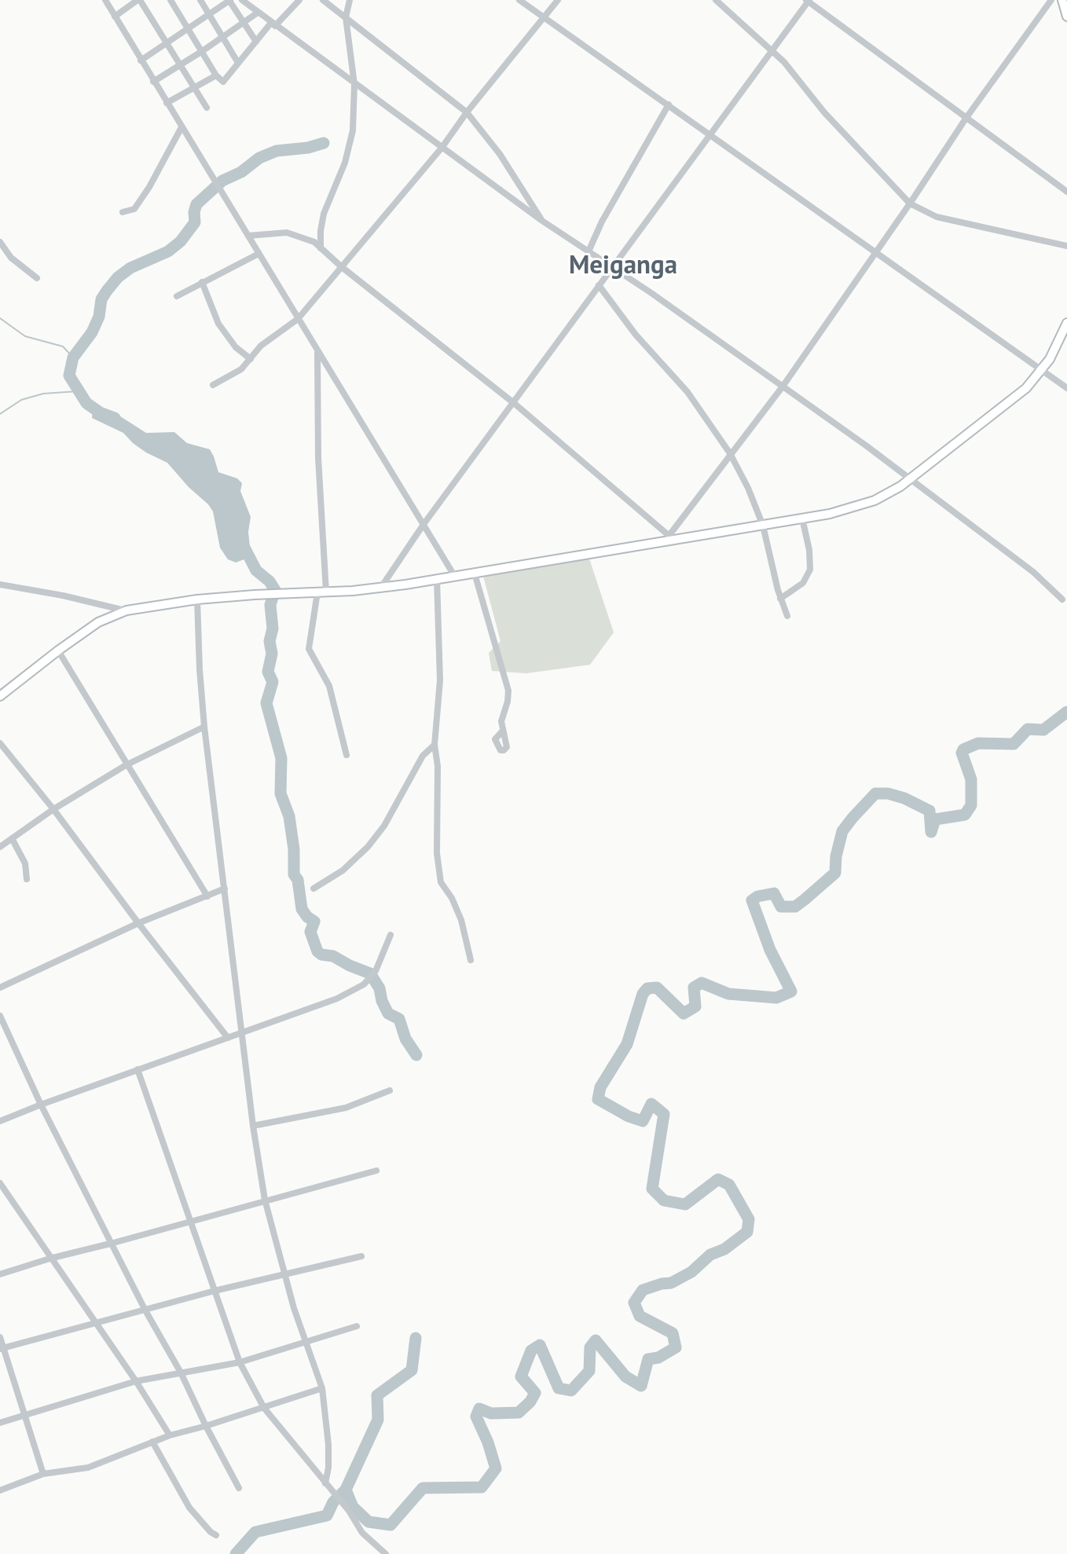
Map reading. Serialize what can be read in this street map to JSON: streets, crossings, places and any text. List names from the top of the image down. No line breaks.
{"districts":["Meiganga"]}
